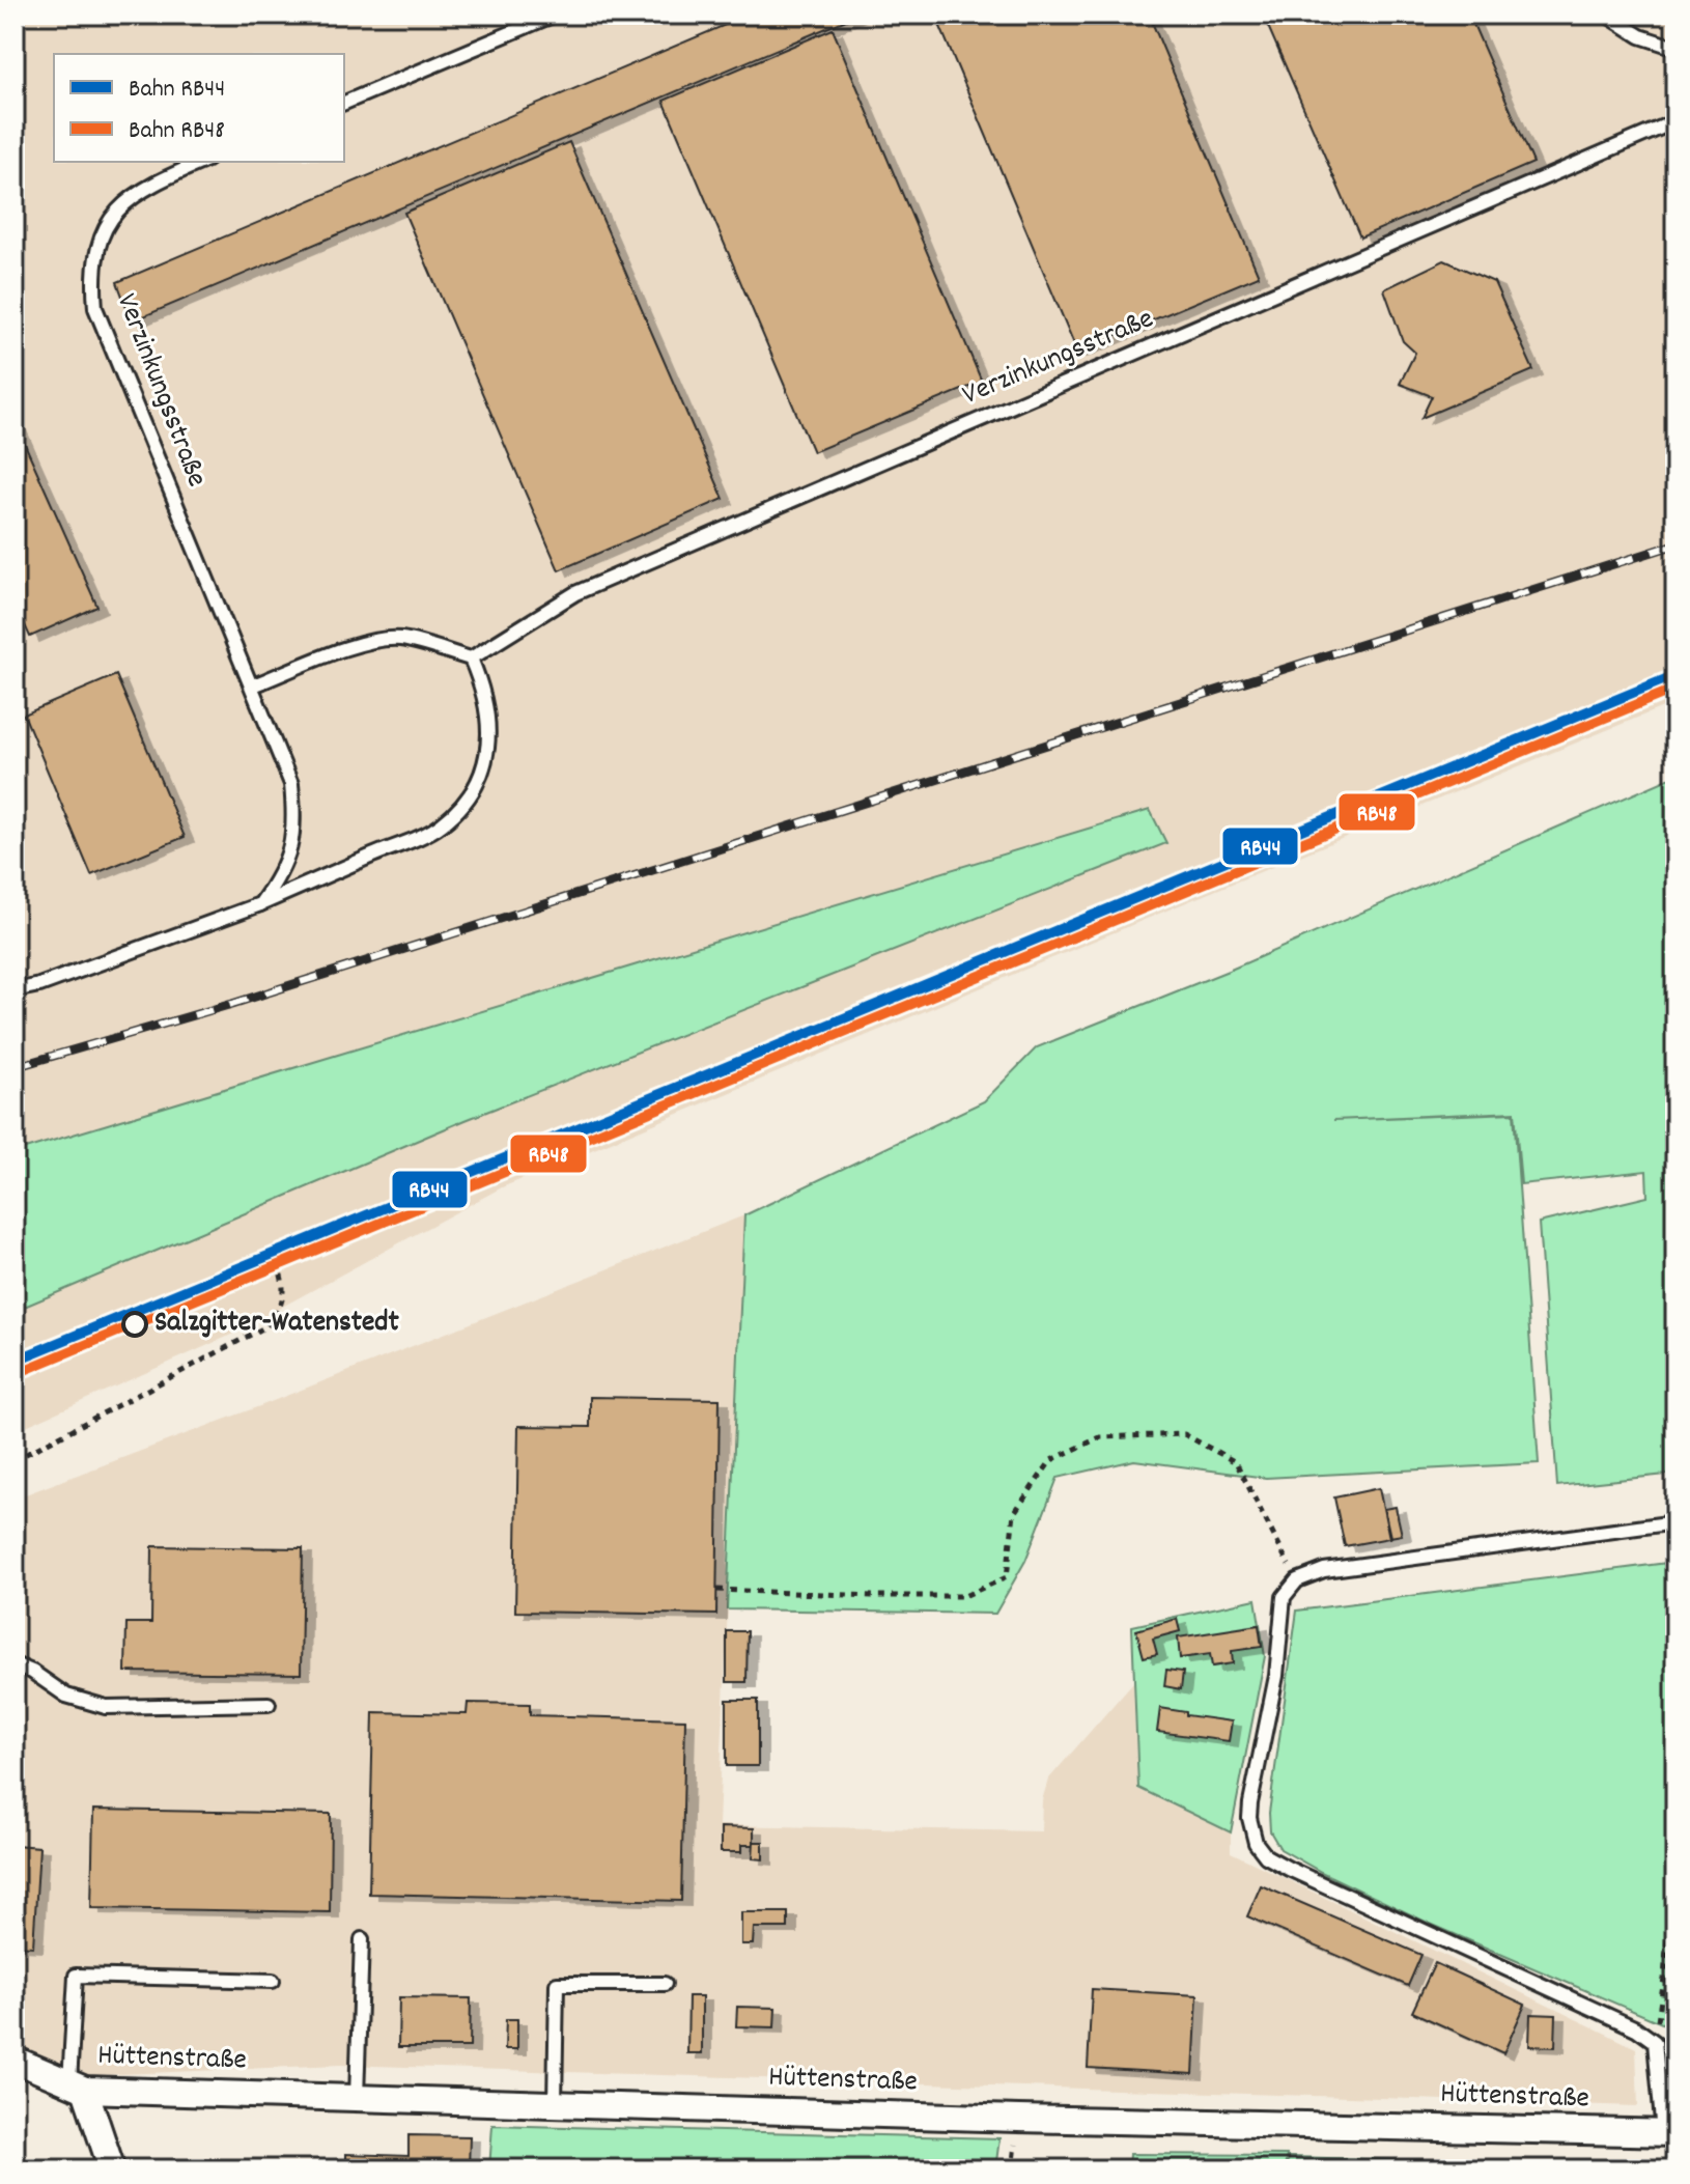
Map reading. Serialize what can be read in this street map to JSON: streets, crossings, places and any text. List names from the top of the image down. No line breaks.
{"streets":{"street":["Hüttenstraße"],"lane":["Verzinkungsstraße"]},"places":["Salzgitter-Watenstedt"],"lines":["rail line RB44","rail line RB48"],"legend":["Bahn RB44","Bahn RB48"]}
